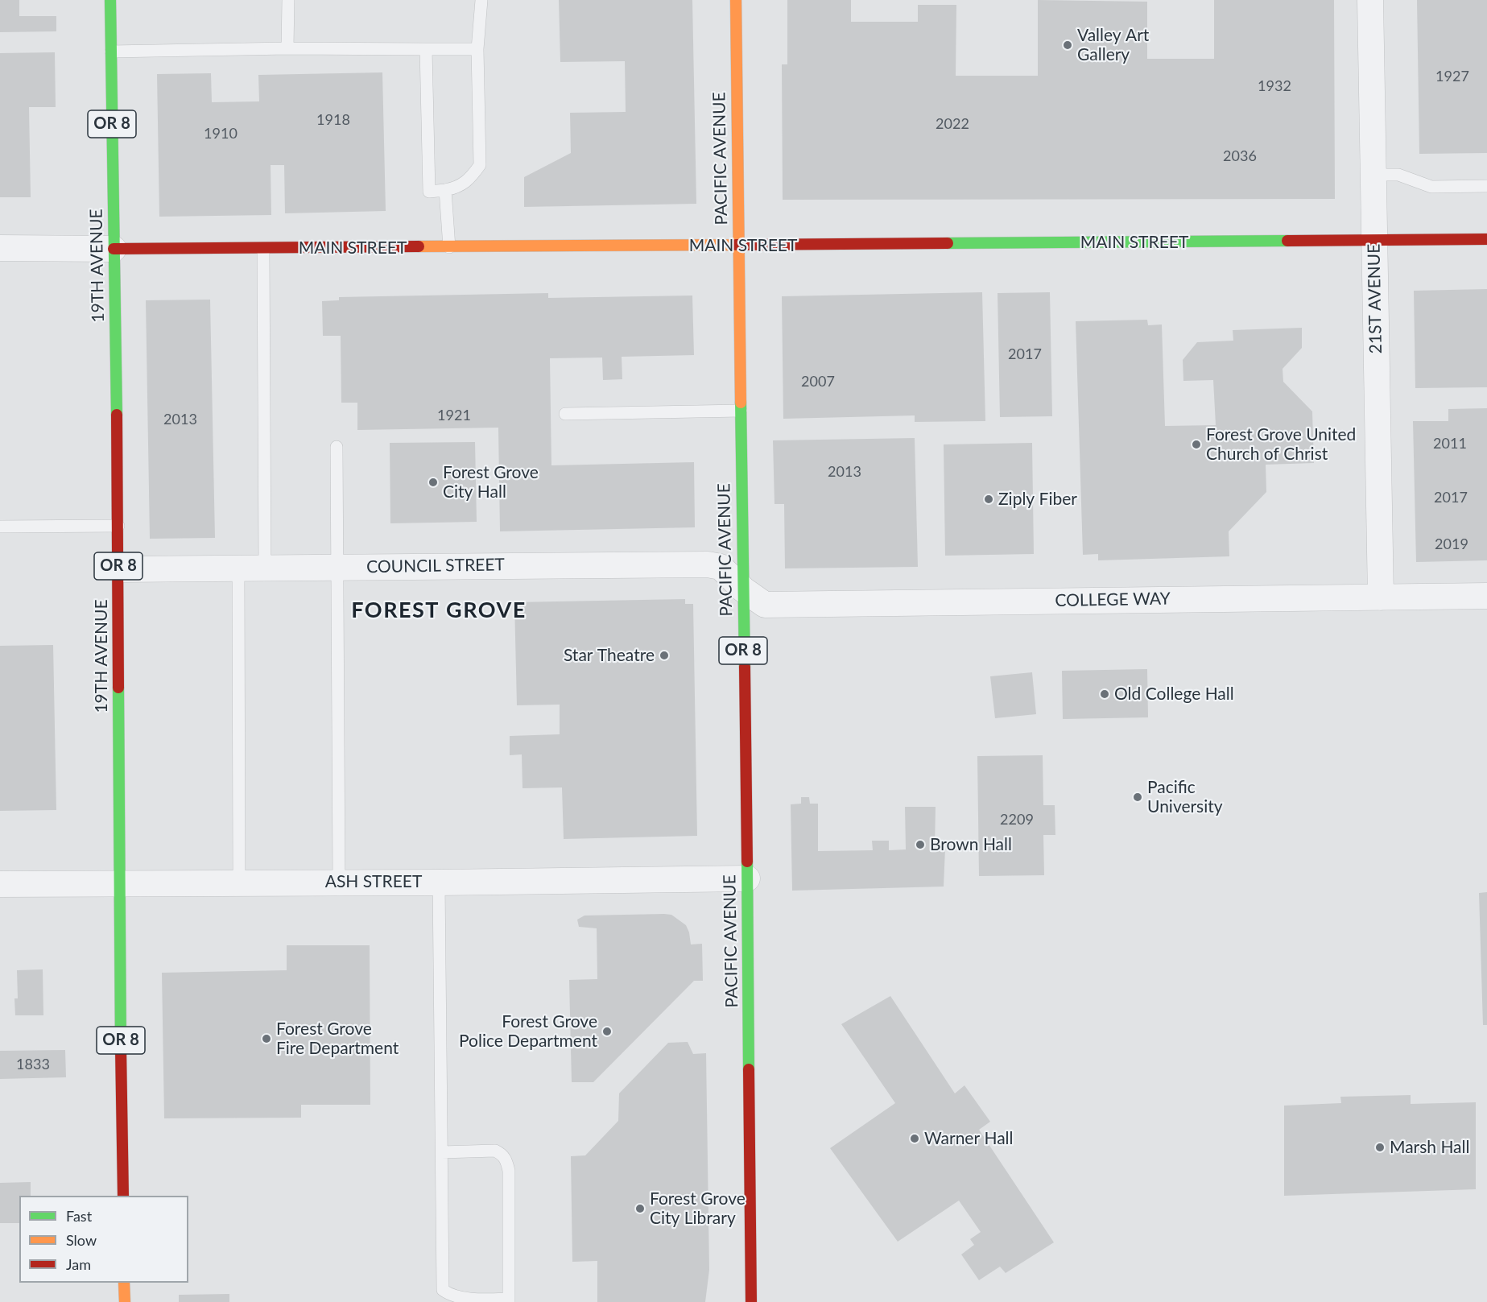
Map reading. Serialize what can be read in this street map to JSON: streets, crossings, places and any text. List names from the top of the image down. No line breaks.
{"streets":{"main road":["OR 8","PACIFIC AVENUE","MAIN STREET","19TH AVENUE"],"street":["21ST AVENUE","COUNCIL STREET","COLLEGE WAY","ASH STREET"]},"crossings":[["PACIFIC AVENUE","MAIN STREET"],["PACIFIC AVENUE","COUNCIL STREET"],["PACIFIC AVENUE","COLLEGE WAY"],["PACIFIC AVENUE","ASH STREET"],["MAIN STREET","19TH AVENUE"],["MAIN STREET","21ST AVENUE"],["19TH AVENUE","COUNCIL STREET"],["19TH AVENUE","ASH STREET"],["21ST AVENUE","COLLEGE WAY"],["COUNCIL STREET","COLLEGE WAY"]],"districts":["FOREST GROVE"],"places":["Valley Art Gallery","Forest Grove United Church of Christ","Forest Grove City Hall","Ziply Fiber","Star Theatre","Old College Hall","Pacific University","Brown Hall","Forest Grove Police Department","Forest Grove Fire Department","Warner Hall","Marsh Hall","Forest Grove City Library"],"house_numbers":["1927","1932","1918","2022","1910","2036","2017","2007","1921","2013","2011","2013","2017","2019","2209","1833"],"legend":["Fast","Slow","Jam"]}
